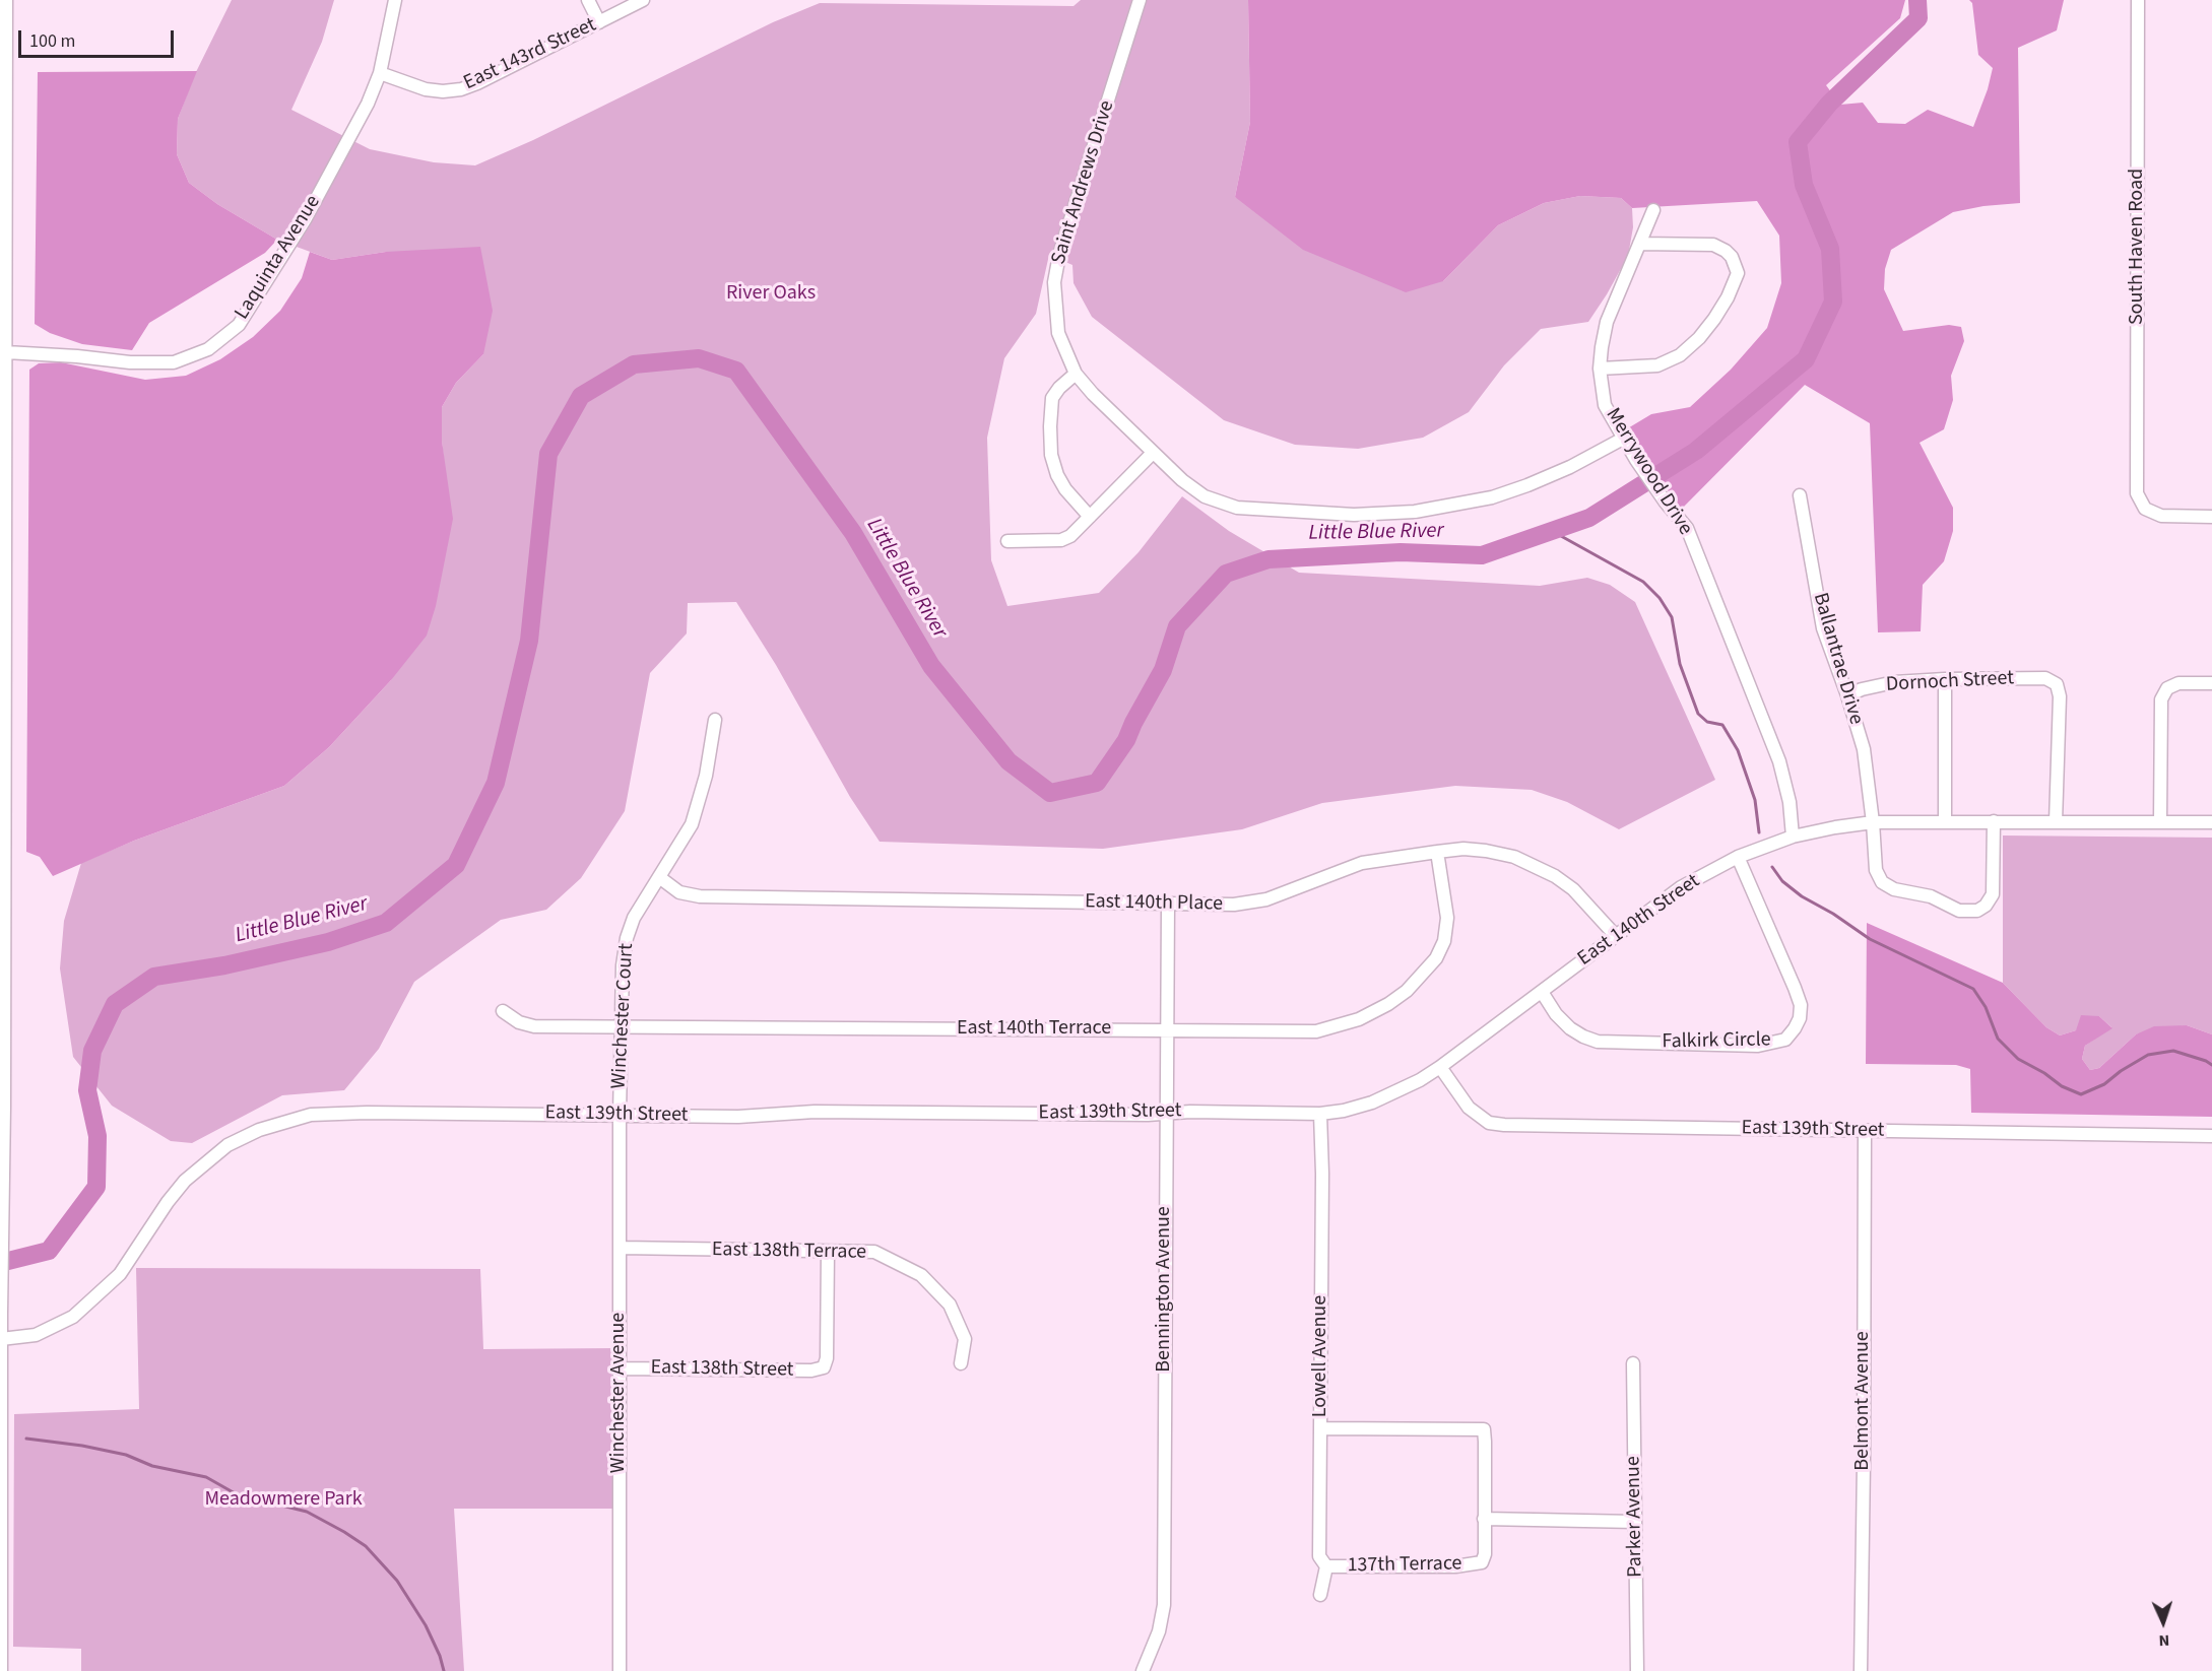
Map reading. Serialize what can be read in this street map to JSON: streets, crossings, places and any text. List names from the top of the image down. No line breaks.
{"streets":{"street":["East 143rd Street","Saint Andrews Drive","South Haven Road","Laquinta Avenue","Merrywood Drive","Ballantrae Drive","Dornoch Street","East 140th Place","East 140th Street","Winchester Court","East 140th Terrace","Falkirk Circle","East 139th Street","East 138th Terrace","Bennington Avenue","Lowell Avenue","East 138th Street","Winchester Avenue","Belmont Avenue","Parker Avenue","137th Terrace"]},"crossings":[["East 143rd Street","Laquinta Avenue"],["Saint Andrews Drive","Merrywood Drive"],["Merrywood Drive","East 140th Street"],["Ballantrae Drive","Dornoch Street"],["Ballantrae Drive","East 140th Street"],["Dornoch Street","East 140th Street"],["East 140th Place","East 140th Street"],["East 140th Place","Winchester Court"],["East 140th Place","East 140th Terrace"],["East 140th Place","Bennington Avenue"],["East 140th Street","Falkirk Circle"],["East 140th Street","East 139th Street"],["East 140th Street","Lowell Avenue"],["Winchester Court","East 140th Terrace"],["Winchester Court","East 139th Street"],["Winchester Court","Winchester Avenue"],["East 140th Terrace","Bennington Avenue"],["East 139th Street","Bennington Avenue"],["East 139th Street","Lowell Avenue"],["East 139th Street","Winchester Avenue"],["East 139th Street","Belmont Avenue"],["East 138th Terrace","East 138th Street"],["East 138th Terrace","Winchester Avenue"],["Lowell Avenue","137th Terrace"],["East 138th Street","Winchester Avenue"]],"water":["Little Blue River"],"parks":["River Oaks","Meadowmere Park"],"scale_bar":"100 m","north":"bottom"}
